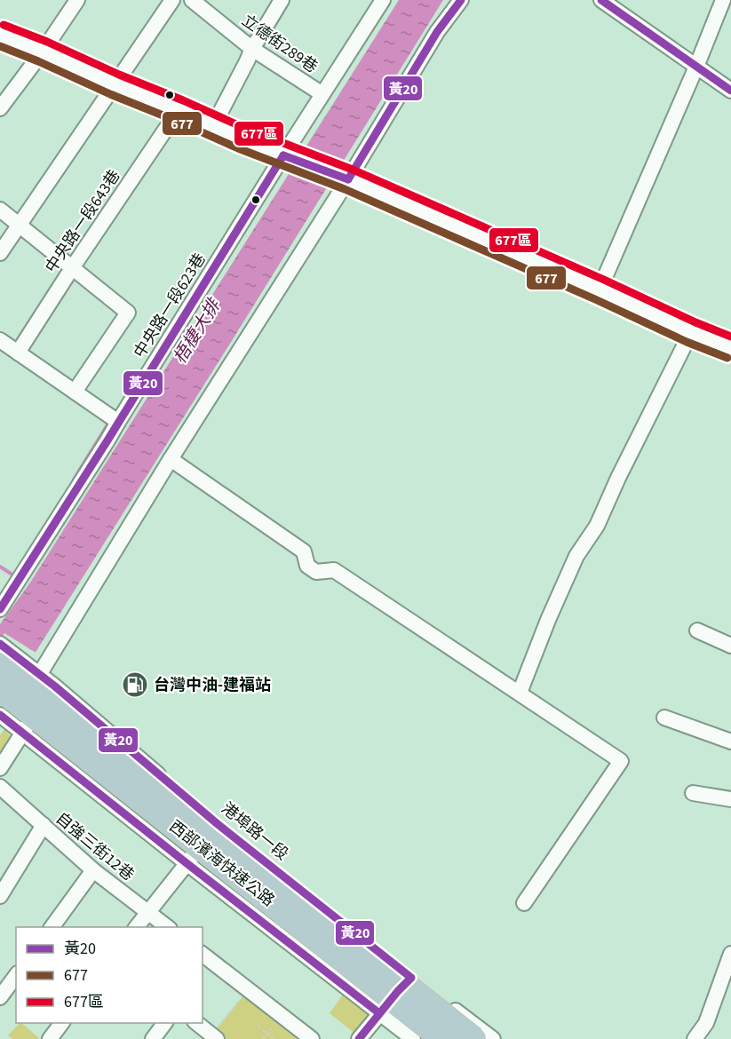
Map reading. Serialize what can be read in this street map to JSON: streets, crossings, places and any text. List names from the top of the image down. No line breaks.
{"streets":{"highway":["西部濱海快速公路"],"street":["立德街289巷","中央路一段643巷","中央路一段623巷","港埠路一段","自強三街12巷"]},"crossings":[["立德街289巷","中央路一段623巷"]],"water":["梧棲大排"],"places":{"fuel station":["台灣中油-建福站"]},"lines":["transit line 黃20","transit line 677區","transit line 677"],"legend":["黃20","677","677區"]}
